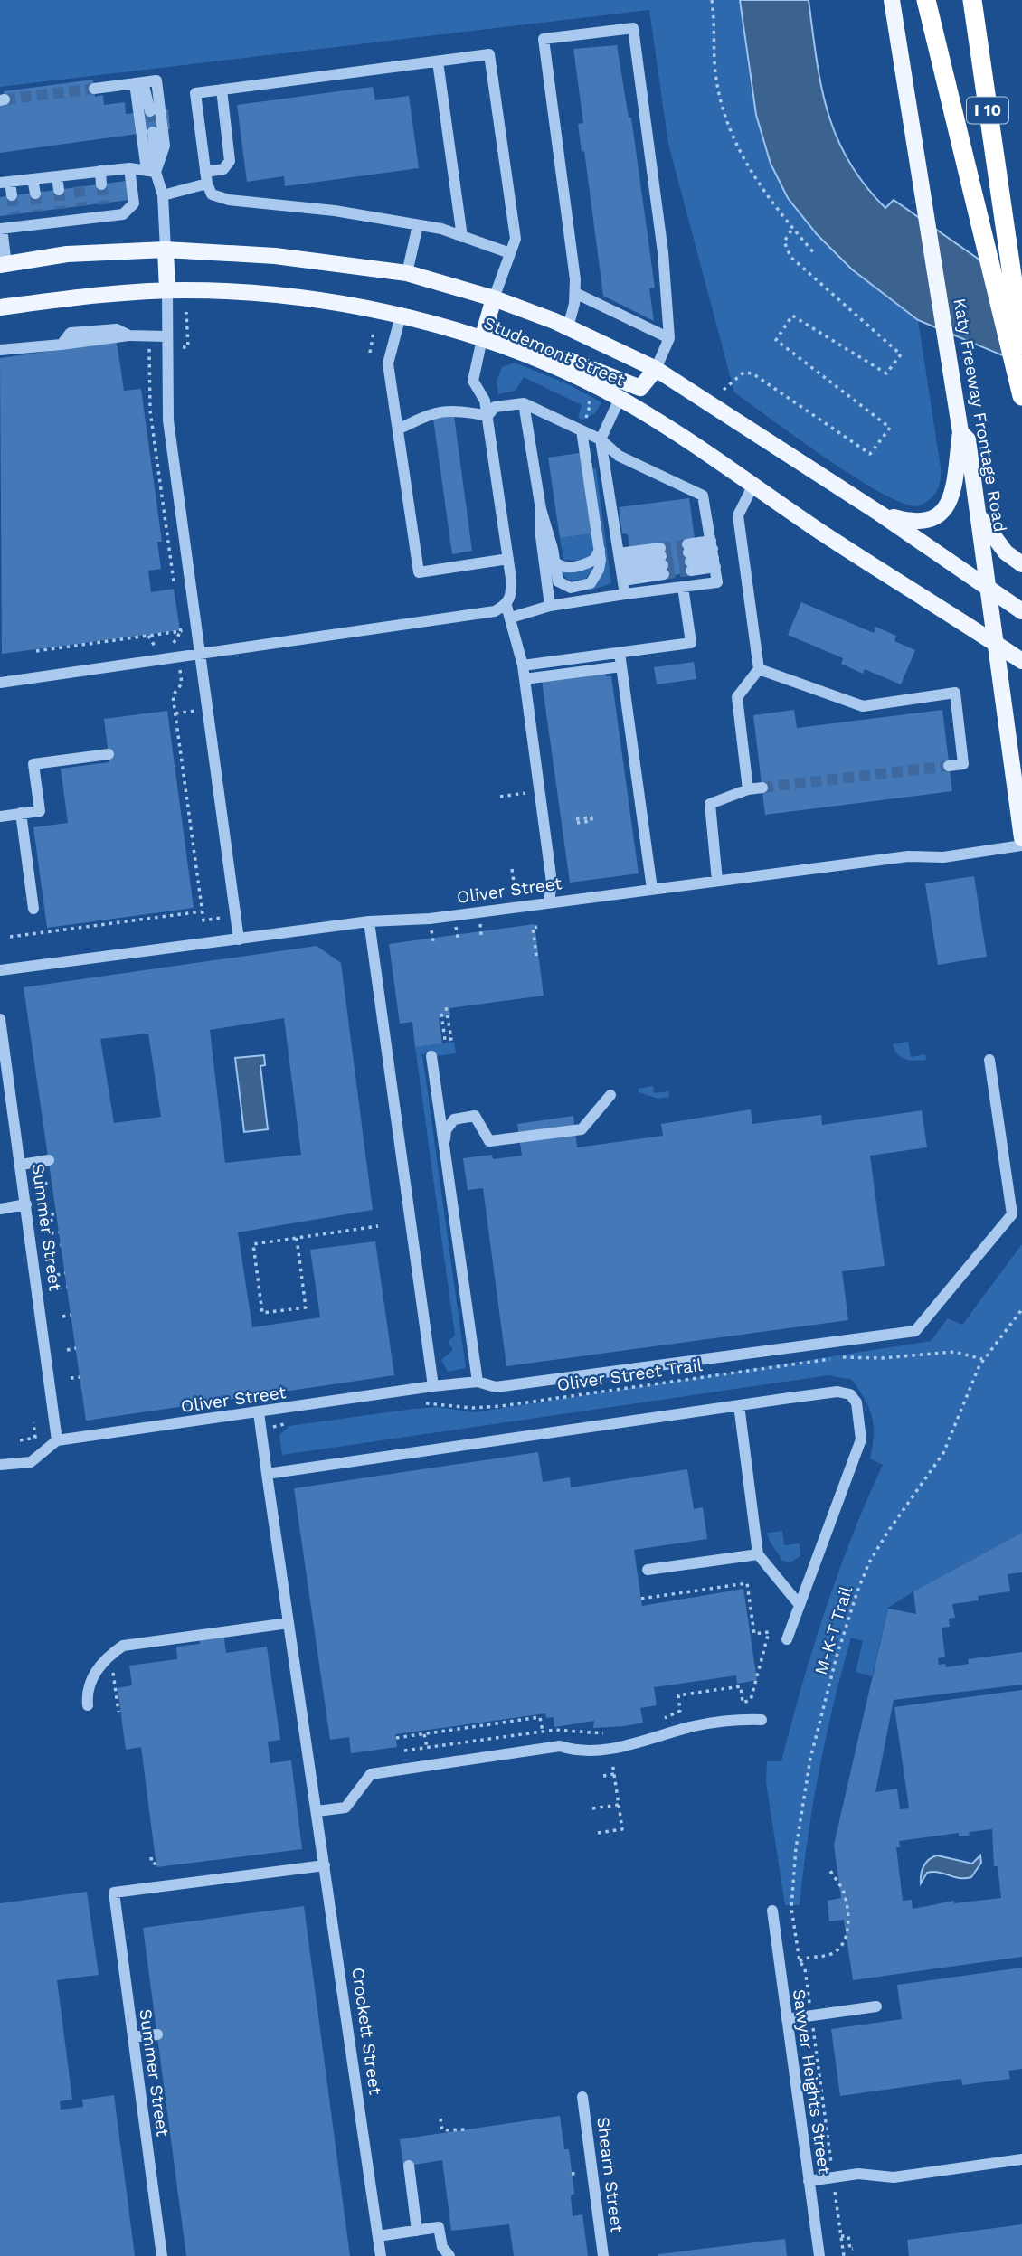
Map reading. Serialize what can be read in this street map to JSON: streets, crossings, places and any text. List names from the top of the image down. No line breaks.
{"streets":{"highway":["I 10"],"main road":["Studemont Street","Katy Freeway Frontage Road"],"street":["Oliver Street","Summer Street","Crockett Street","Sawyer Heights Street","Shearn Street"],"path":["Oliver Street Trail","M-K-T Trail"]},"crossings":[["Studemont Street","Katy Freeway Frontage Road"],["Oliver Street","Summer Street"],["Oliver Street","Crockett Street"],["Summer Street","Crockett Street"],["Oliver Street Trail","M-K-T Trail"]]}
